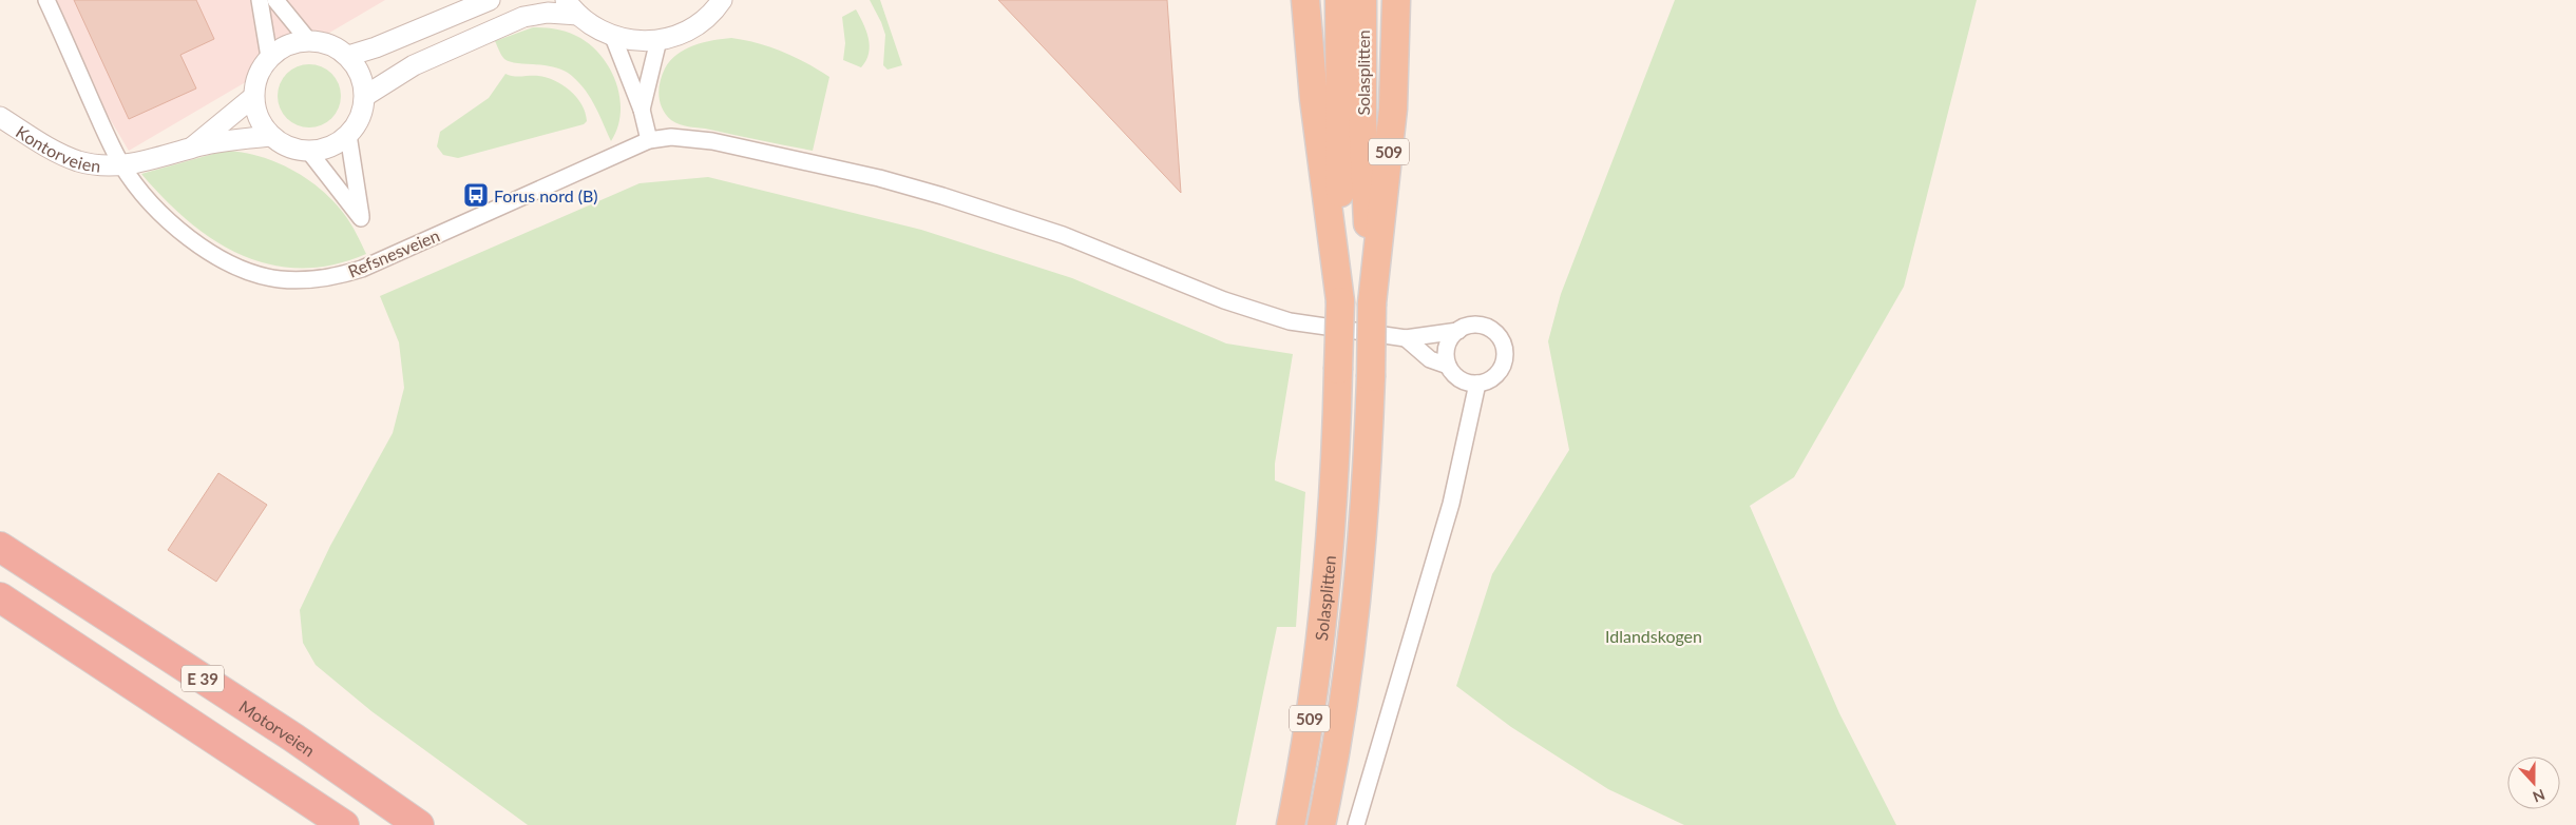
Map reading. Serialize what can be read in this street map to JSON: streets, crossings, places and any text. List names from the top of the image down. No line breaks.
{"streets":{"highway":["Solasplitten","509","E 39","Motorveien"],"street":["Kontorveien","Refsnesveien"]},"crossings":[["Solasplitten","509"],["Kontorveien","Refsnesveien"]],"parks":["Idlandskogen"],"places":{"bus stop":["Forus nord (B)"]},"north":"bottom"}
